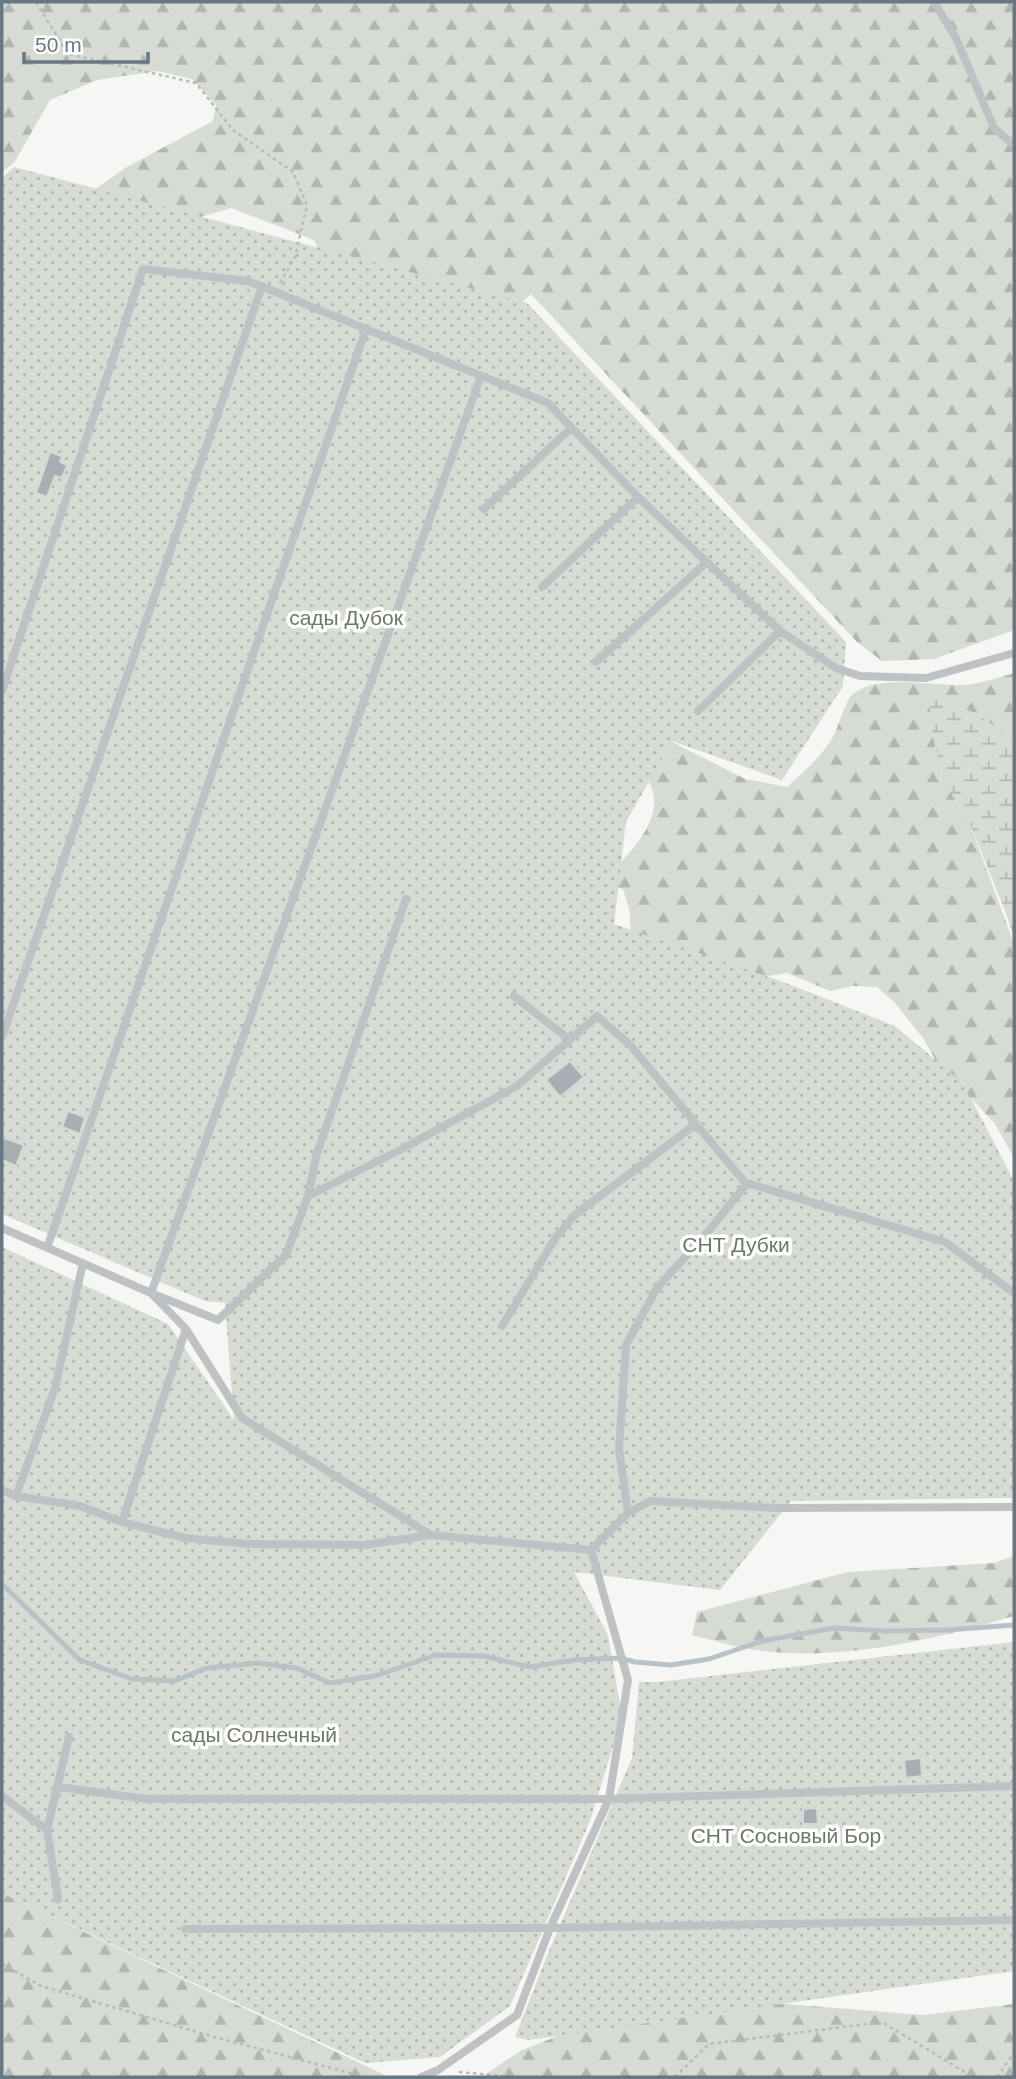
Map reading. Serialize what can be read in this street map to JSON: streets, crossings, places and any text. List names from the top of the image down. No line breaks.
{"parks":["сады Дубок","СНТ Дубки","сады Солнечный","СНТ Сосновый Бор"],"scale_bar":"50 m"}
